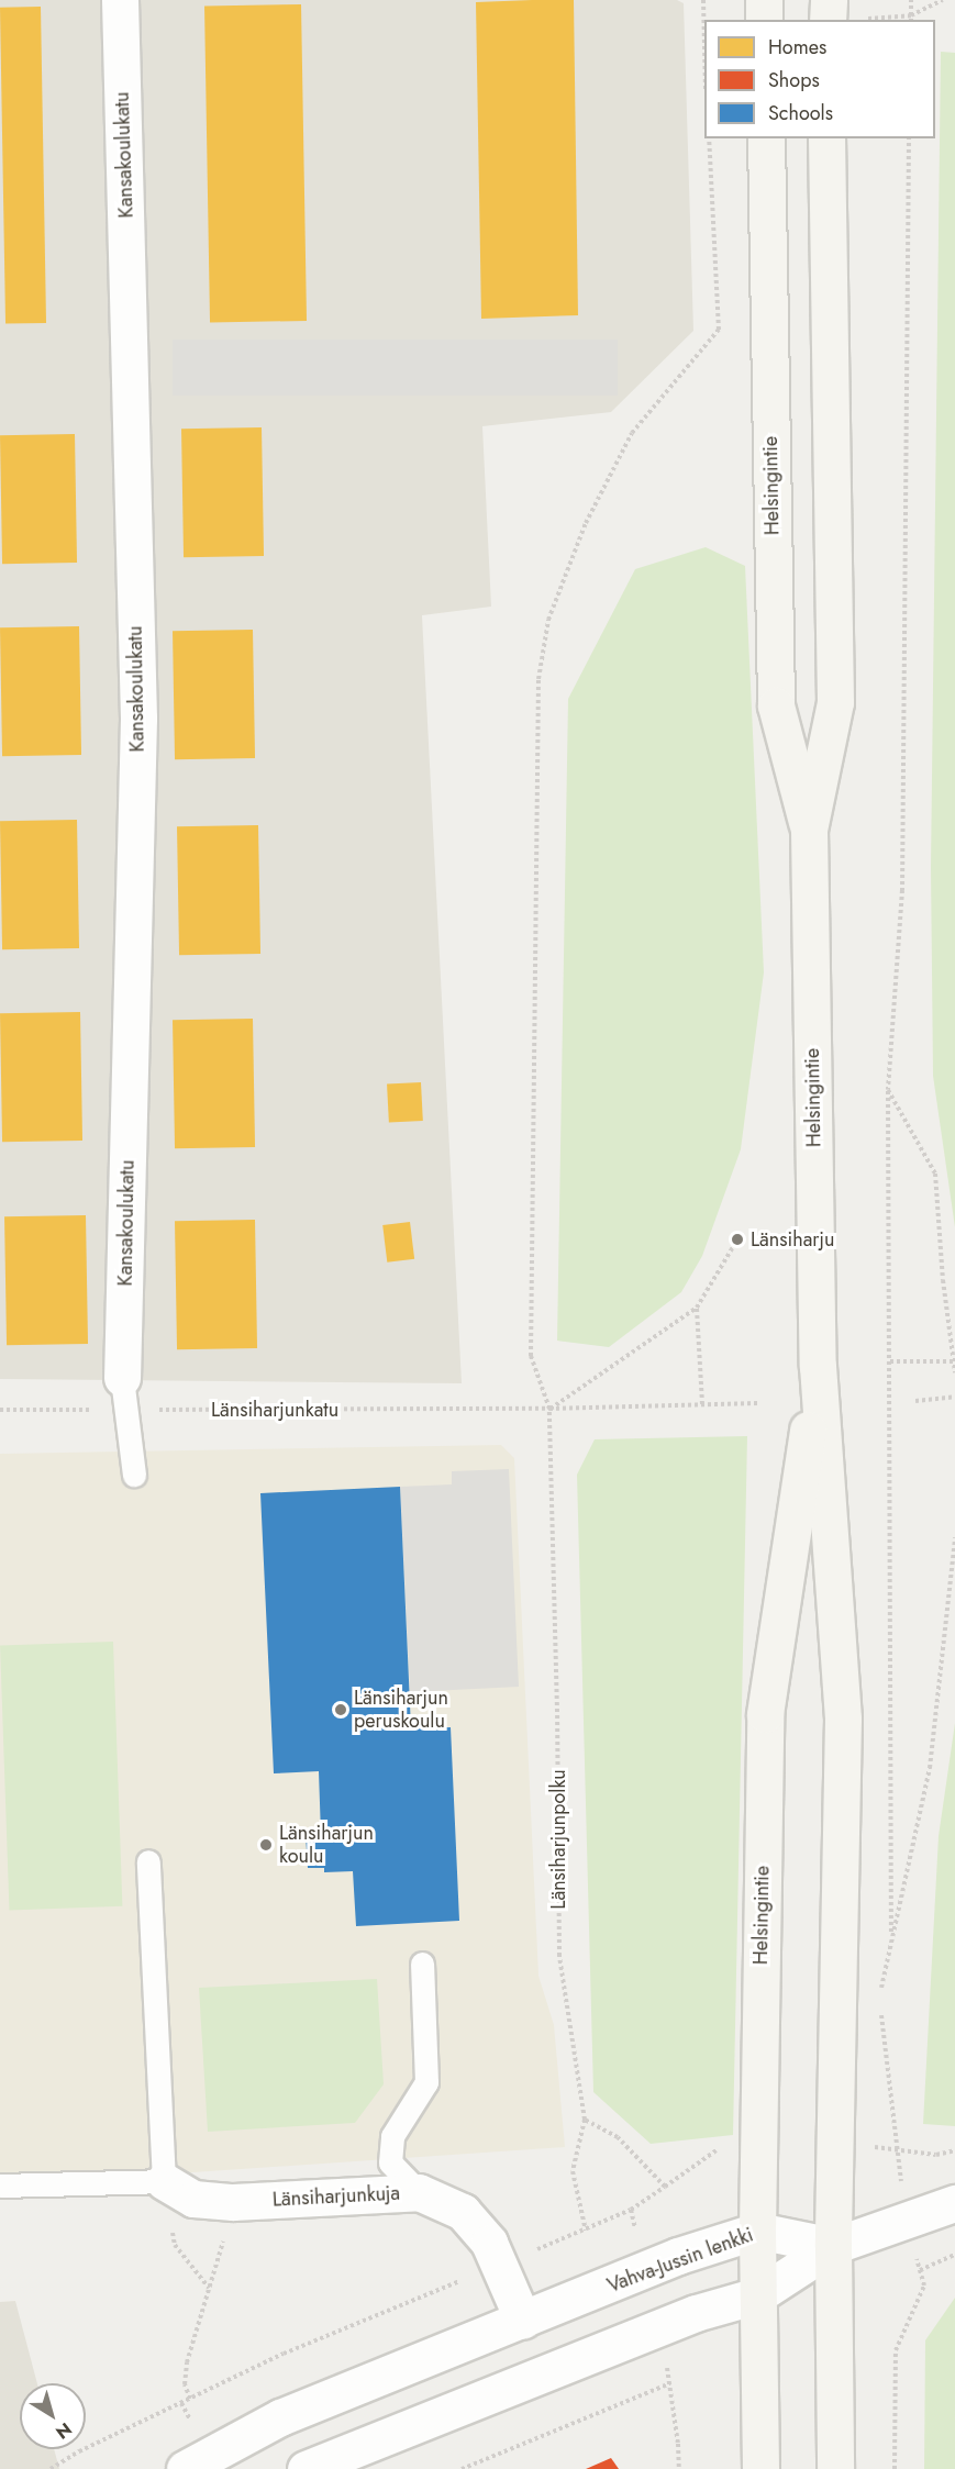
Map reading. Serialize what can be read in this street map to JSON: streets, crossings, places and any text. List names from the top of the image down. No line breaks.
{"streets":{"main road":["Helsingintie"],"street":["Kansakoulukatu","Länsiharjunkuja","Vahva-Jussin lenkki"],"path":["Länsiharjunkatu","Länsiharjunpolku"]},"crossings":[["Kansakoulukatu","Länsiharjunkatu"],["Helsingintie","Vahva-Jussin lenkki"],["Länsiharjunkatu","Länsiharjunpolku"],["Länsiharjunkuja","Vahva-Jussin lenkki"]],"places":["Länsiharju","Länsiharjun peruskoulu","Länsiharjun koulu"],"legend":["Homes","Shops","Schools"],"north":"bottom right"}
